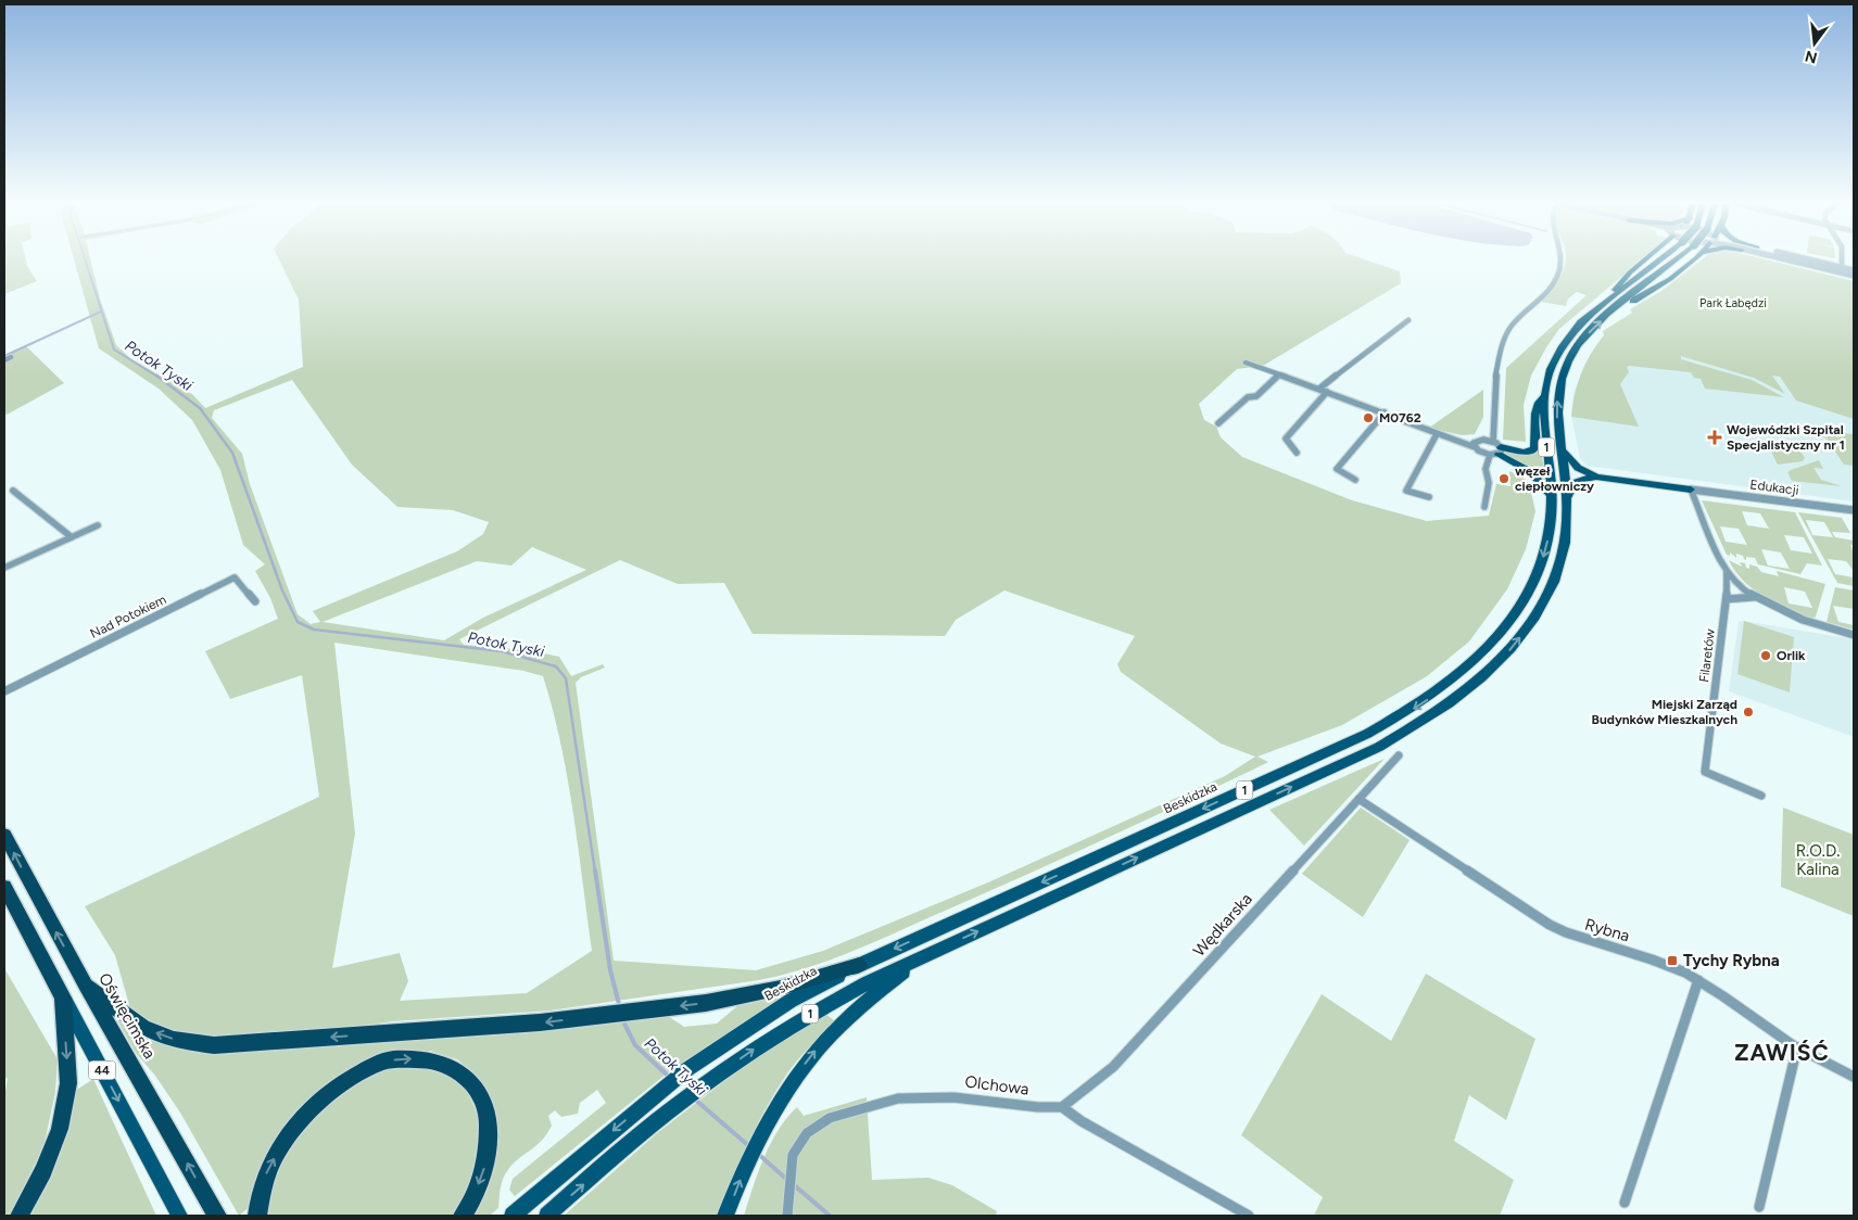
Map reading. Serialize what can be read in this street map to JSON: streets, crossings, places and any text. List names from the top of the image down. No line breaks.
{"streets":{"highway":["Oświęcimska","44"],"main road":["1","Beskidzka"],"street":["Edukacji","Nad Potokiem","Filaretów","Wędkarska","Rybna","Olchowa"]},"crossings":[["Edukacji","Filaretów"],["Wędkarska","Rybna"],["Wędkarska","Olchowa"]],"one_way":["Oświęcimska"],"districts":["ZAWIŚĆ"],"water":["Potok Tyski"],"parks":["Park Łabędzi","R.O.D. Kalina"],"places":{"other":["M0762","węzeł ciepłowniczy","Orlik","Miejski Zarząd Budynków Mieszkalnych"],"health":["Wojewódzki Szpital Specjalistyczny nr 1"],"transit":["Tychy Rybna"]},"north":"bottom"}
